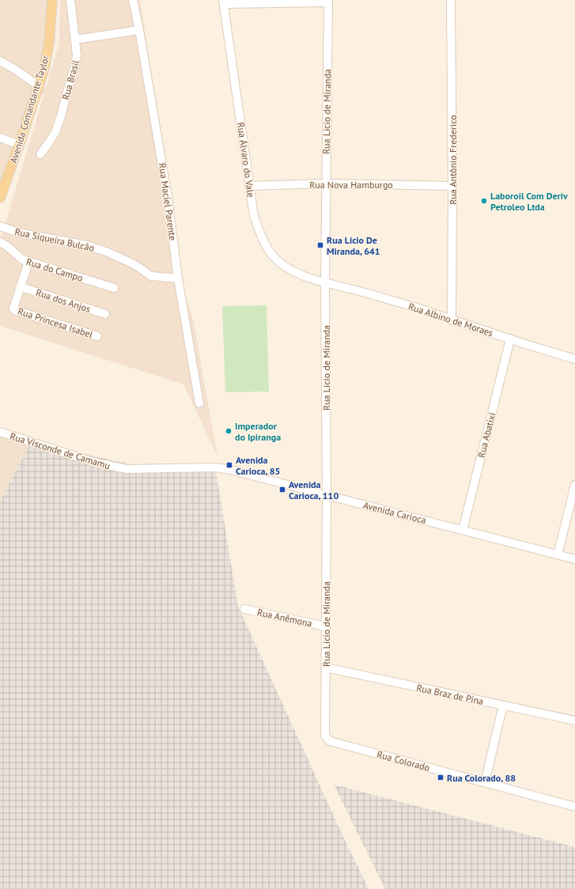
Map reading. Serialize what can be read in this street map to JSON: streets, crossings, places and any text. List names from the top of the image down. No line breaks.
{"streets":{"main road":["Avenida Comandante Taylor"],"street":["Rua Brasil","Rua Lício de Miranda","Rua Álvaro do Vale","Rua Antônio Frederico","Rua Nova Hamburgo","Rua Maciel Parente","Rua Siqueira Bulcão","Rua do Campo","Rua dos Anjos","Rua Albino de Moraes","Rua Princesa Isabel","Rua Abatixi","Rua Visconde de Camamu","Avenida Carioca","Rua Anêmona","Rua Braz de Pina","Rua Colorado"]},"crossings":[["Rua Lício de Miranda","Rua Álvaro do Vale"],["Rua Lício de Miranda","Rua Nova Hamburgo"],["Rua Lício de Miranda","Rua Albino de Moraes"],["Rua Lício de Miranda","Avenida Carioca"],["Rua Lício de Miranda","Rua Anêmona"],["Rua Lício de Miranda","Rua Braz de Pina"],["Rua Lício de Miranda","Rua Colorado"],["Rua Álvaro do Vale","Rua Nova Hamburgo"],["Rua Álvaro do Vale","Rua Albino de Moraes"],["Rua Antônio Frederico","Rua Nova Hamburgo"],["Rua Antônio Frederico","Rua Albino de Moraes"],["Rua Maciel Parente","Rua Siqueira Bulcão"],["Rua dos Anjos","Rua Princesa Isabel"],["Rua Albino de Moraes","Rua Abatixi"],["Rua Abatixi","Avenida Carioca"],["Rua Visconde de Camamu","Avenida Carioca"]],"places":{"other":["Laboroil Com Deriv Petroleo Ltda","Imperador do Ipiranga"],"transit":["Rua Lício De Miranda, 641","Avenida Carioca, 85","Avenida Carioca, 110","Rua Colorado, 88"]}}
